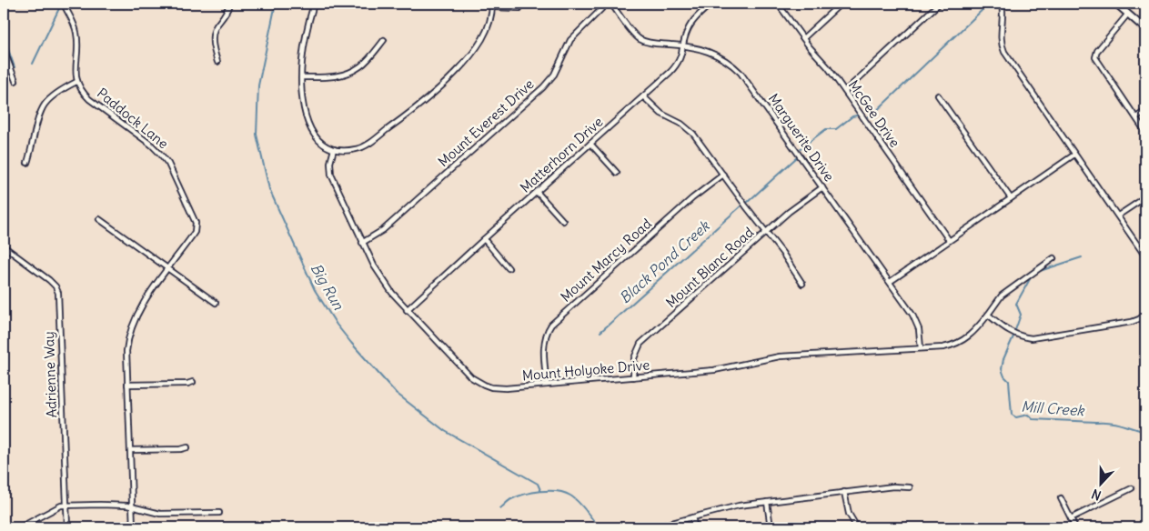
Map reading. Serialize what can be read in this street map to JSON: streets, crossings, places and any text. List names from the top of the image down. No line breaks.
{"streets":{"street":["McGee Drive","Paddock Lane","Mount Everest Drive","Marguerite Drive","Matterhorn Drive","Mount Marcy Road","Mount Blanc Road","Mount Holyoke Drive","Adrienne Way"]},"crossings":[["Mount Everest Drive","Mount Holyoke Drive"],["Marguerite Drive","Matterhorn Drive"],["Marguerite Drive","Mount Blanc Road"],["Marguerite Drive","Mount Holyoke Drive"],["Matterhorn Drive","Mount Holyoke Drive"],["Mount Marcy Road","Mount Holyoke Drive"],["Mount Blanc Road","Mount Holyoke Drive"]],"water":["Black Pond Creek","Big Run","Mill Creek"],"north":"bottom"}
